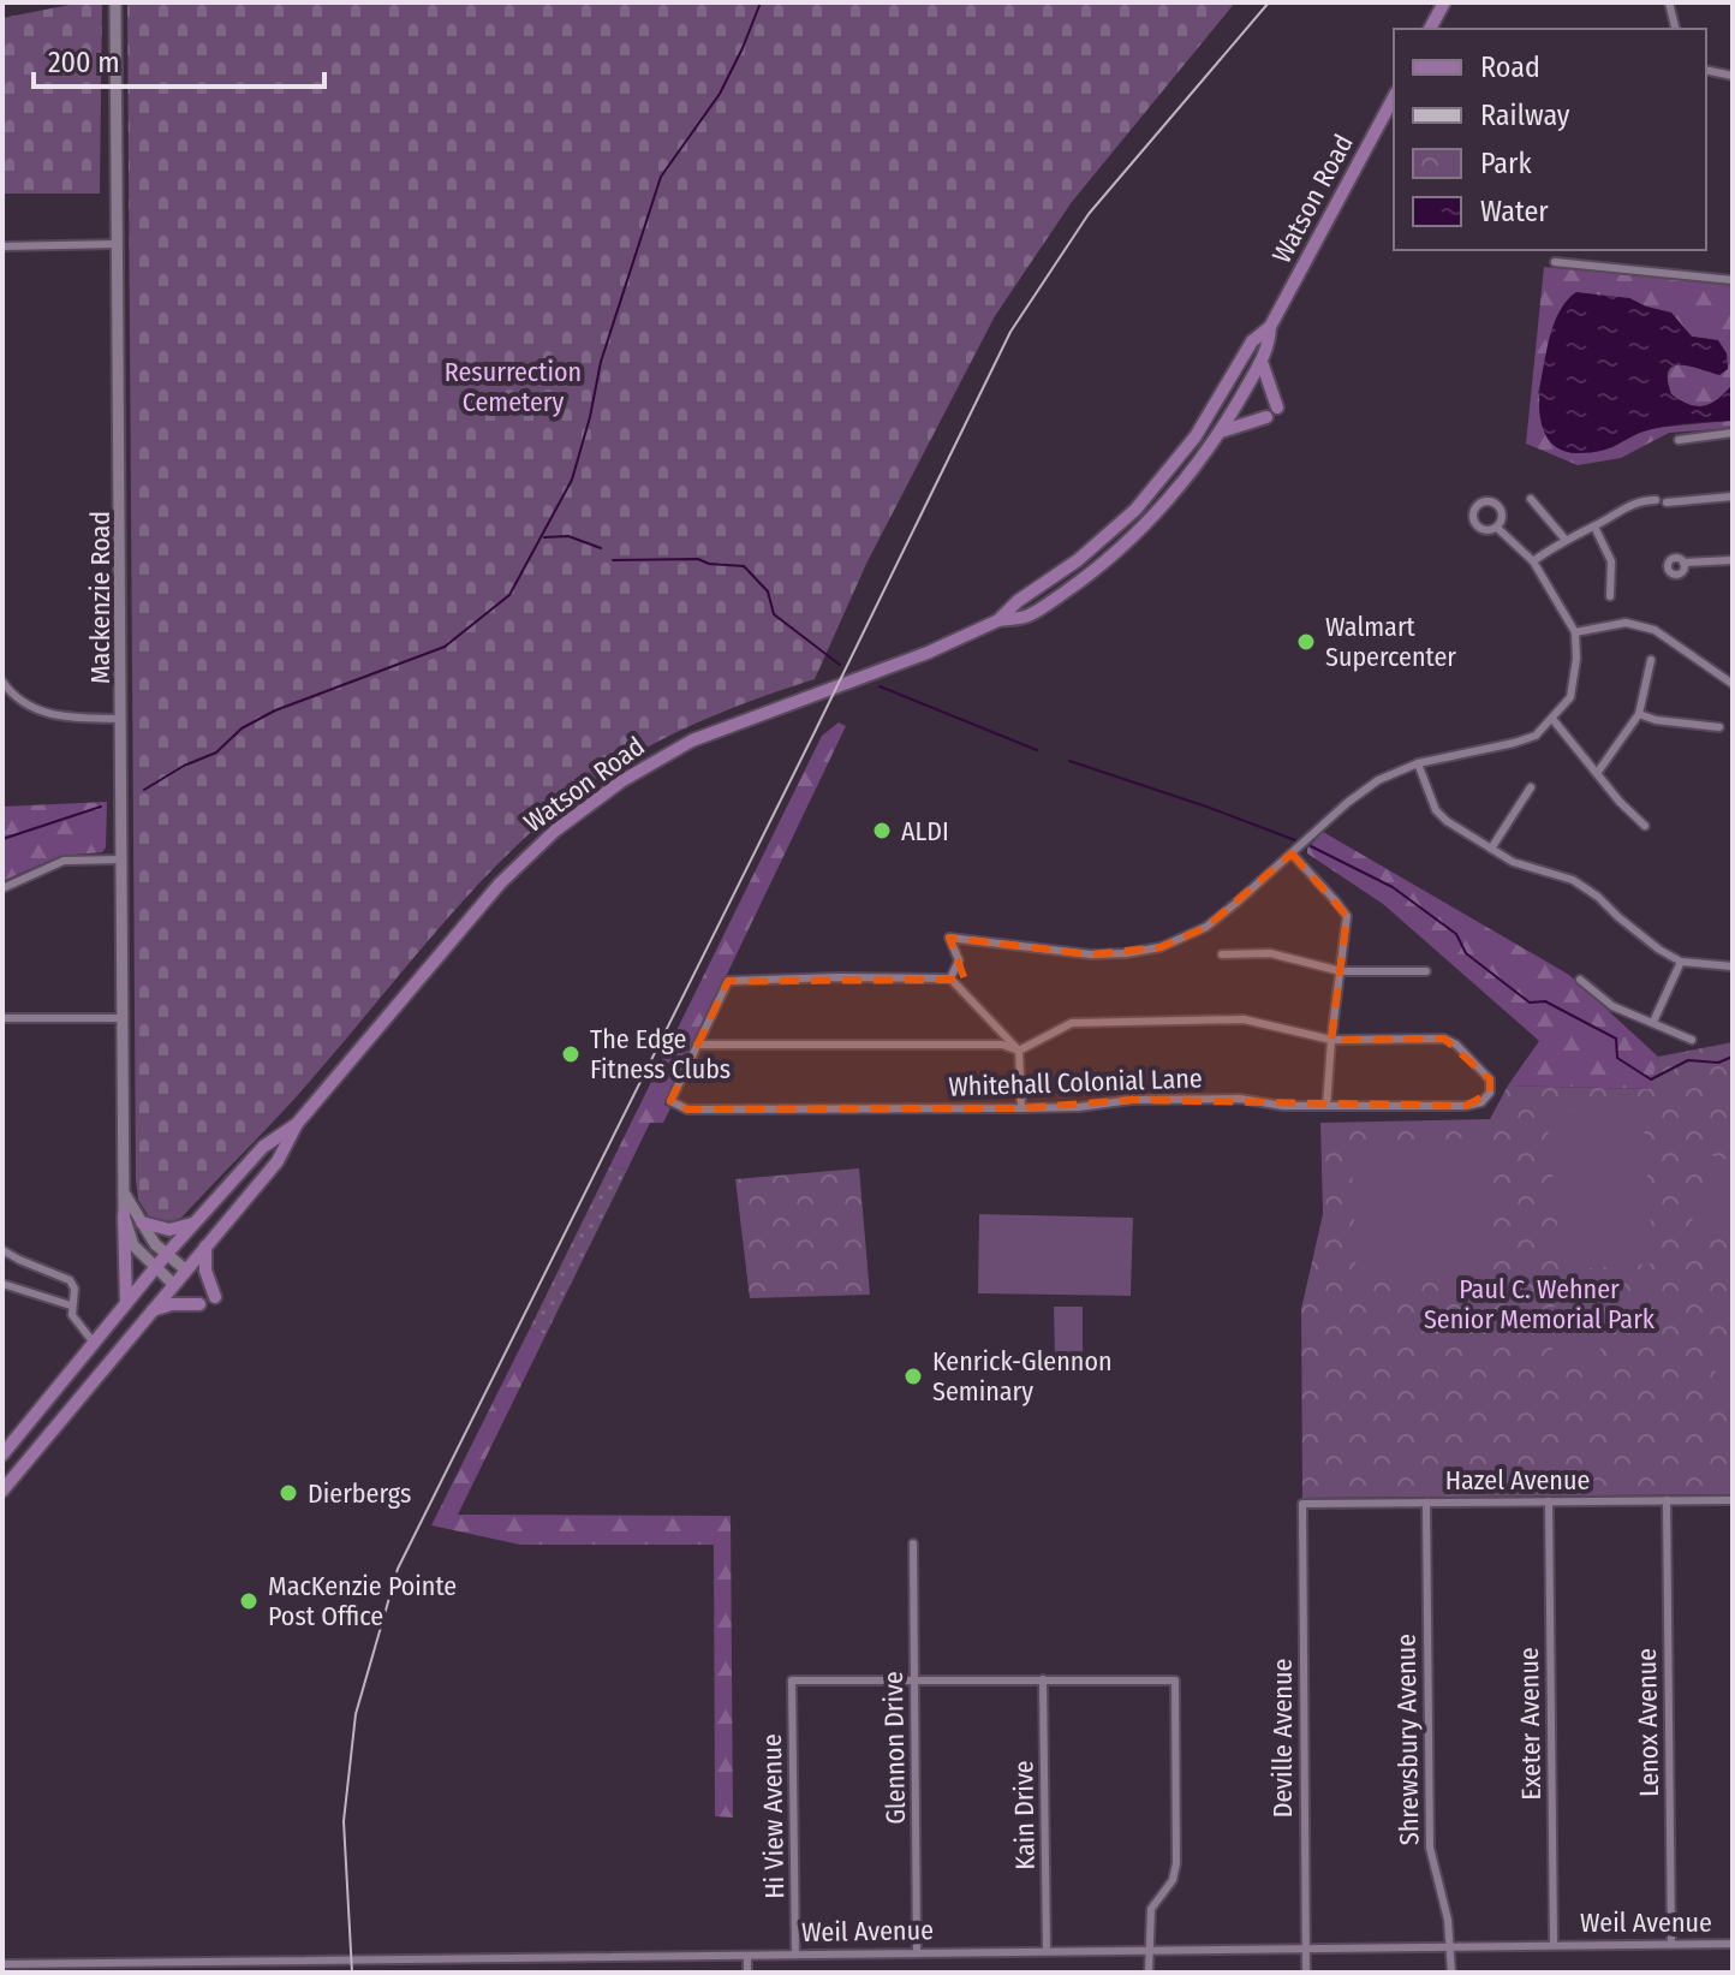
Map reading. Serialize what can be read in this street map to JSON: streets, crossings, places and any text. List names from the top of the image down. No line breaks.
{"streets":{"main road":["Watson Road","Mackenzie Road"],"street":["Whitehall Colonial Lane","Hazel Avenue","Lenox Avenue","Exeter Avenue","Deville Avenue","Shrewsbury Avenue","Glennon Drive","Kain Drive","Hi View Avenue","Weil Avenue"]},"crossings":[["Watson Road","Mackenzie Road"],["Hazel Avenue","Lenox Avenue"],["Hazel Avenue","Exeter Avenue"],["Hazel Avenue","Deville Avenue"],["Hazel Avenue","Shrewsbury Avenue"],["Lenox Avenue","Weil Avenue"],["Exeter Avenue","Weil Avenue"],["Deville Avenue","Weil Avenue"],["Shrewsbury Avenue","Weil Avenue"],["Glennon Drive","Hi View Avenue"],["Glennon Drive","Weil Avenue"],["Kain Drive","Weil Avenue"],["Hi View Avenue","Weil Avenue"]],"parks":["Resurrection Cemetery","Paul C. Wehner Senior Memorial Park"],"places":["Walmart Supercenter","ALDI","The Edge Fitness Clubs","Kenrick-Glennon Seminary","Dierbergs","MacKenzie Pointe Post Office"],"legend":["Road","Railway","Park","Water"],"scale_bar":"200 m"}
